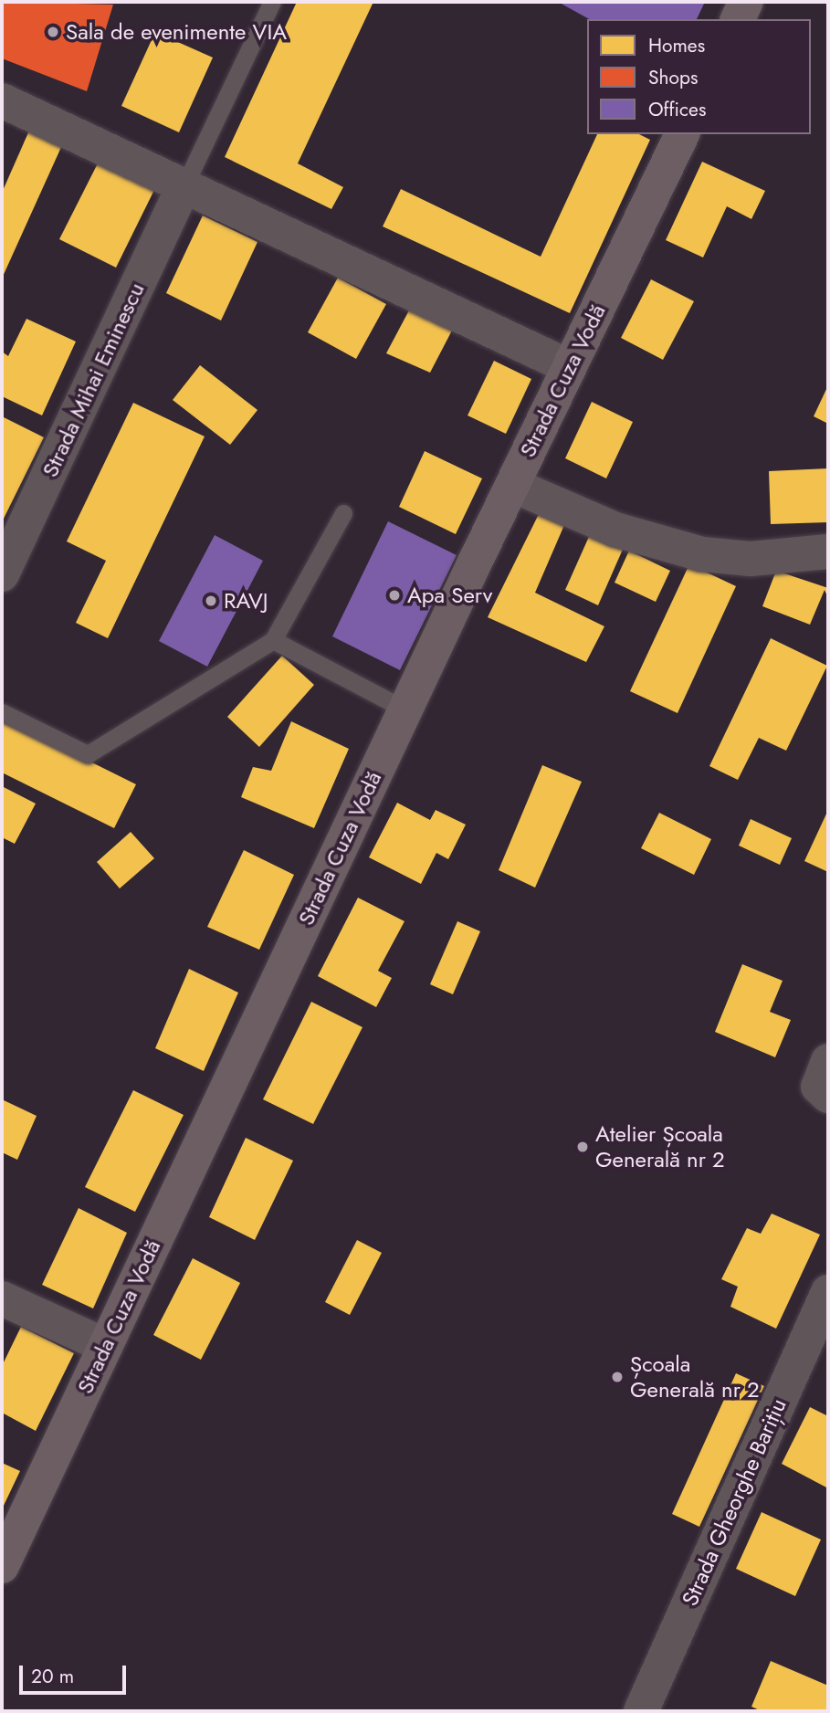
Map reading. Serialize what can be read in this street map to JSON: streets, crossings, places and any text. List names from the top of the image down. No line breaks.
{"streets":{"main road":["Strada Cuza Vodă"],"street":["Strada Mihai Eminescu","Strada Gheorghe Barițiu"]},"places":["Sala de evenimente VIA","Apa Serv","RAVJ","Atelier Școala Generală nr 2","Școala Generală nr 2"],"legend":["Homes","Shops","Offices"],"scale_bar":"20 m"}
